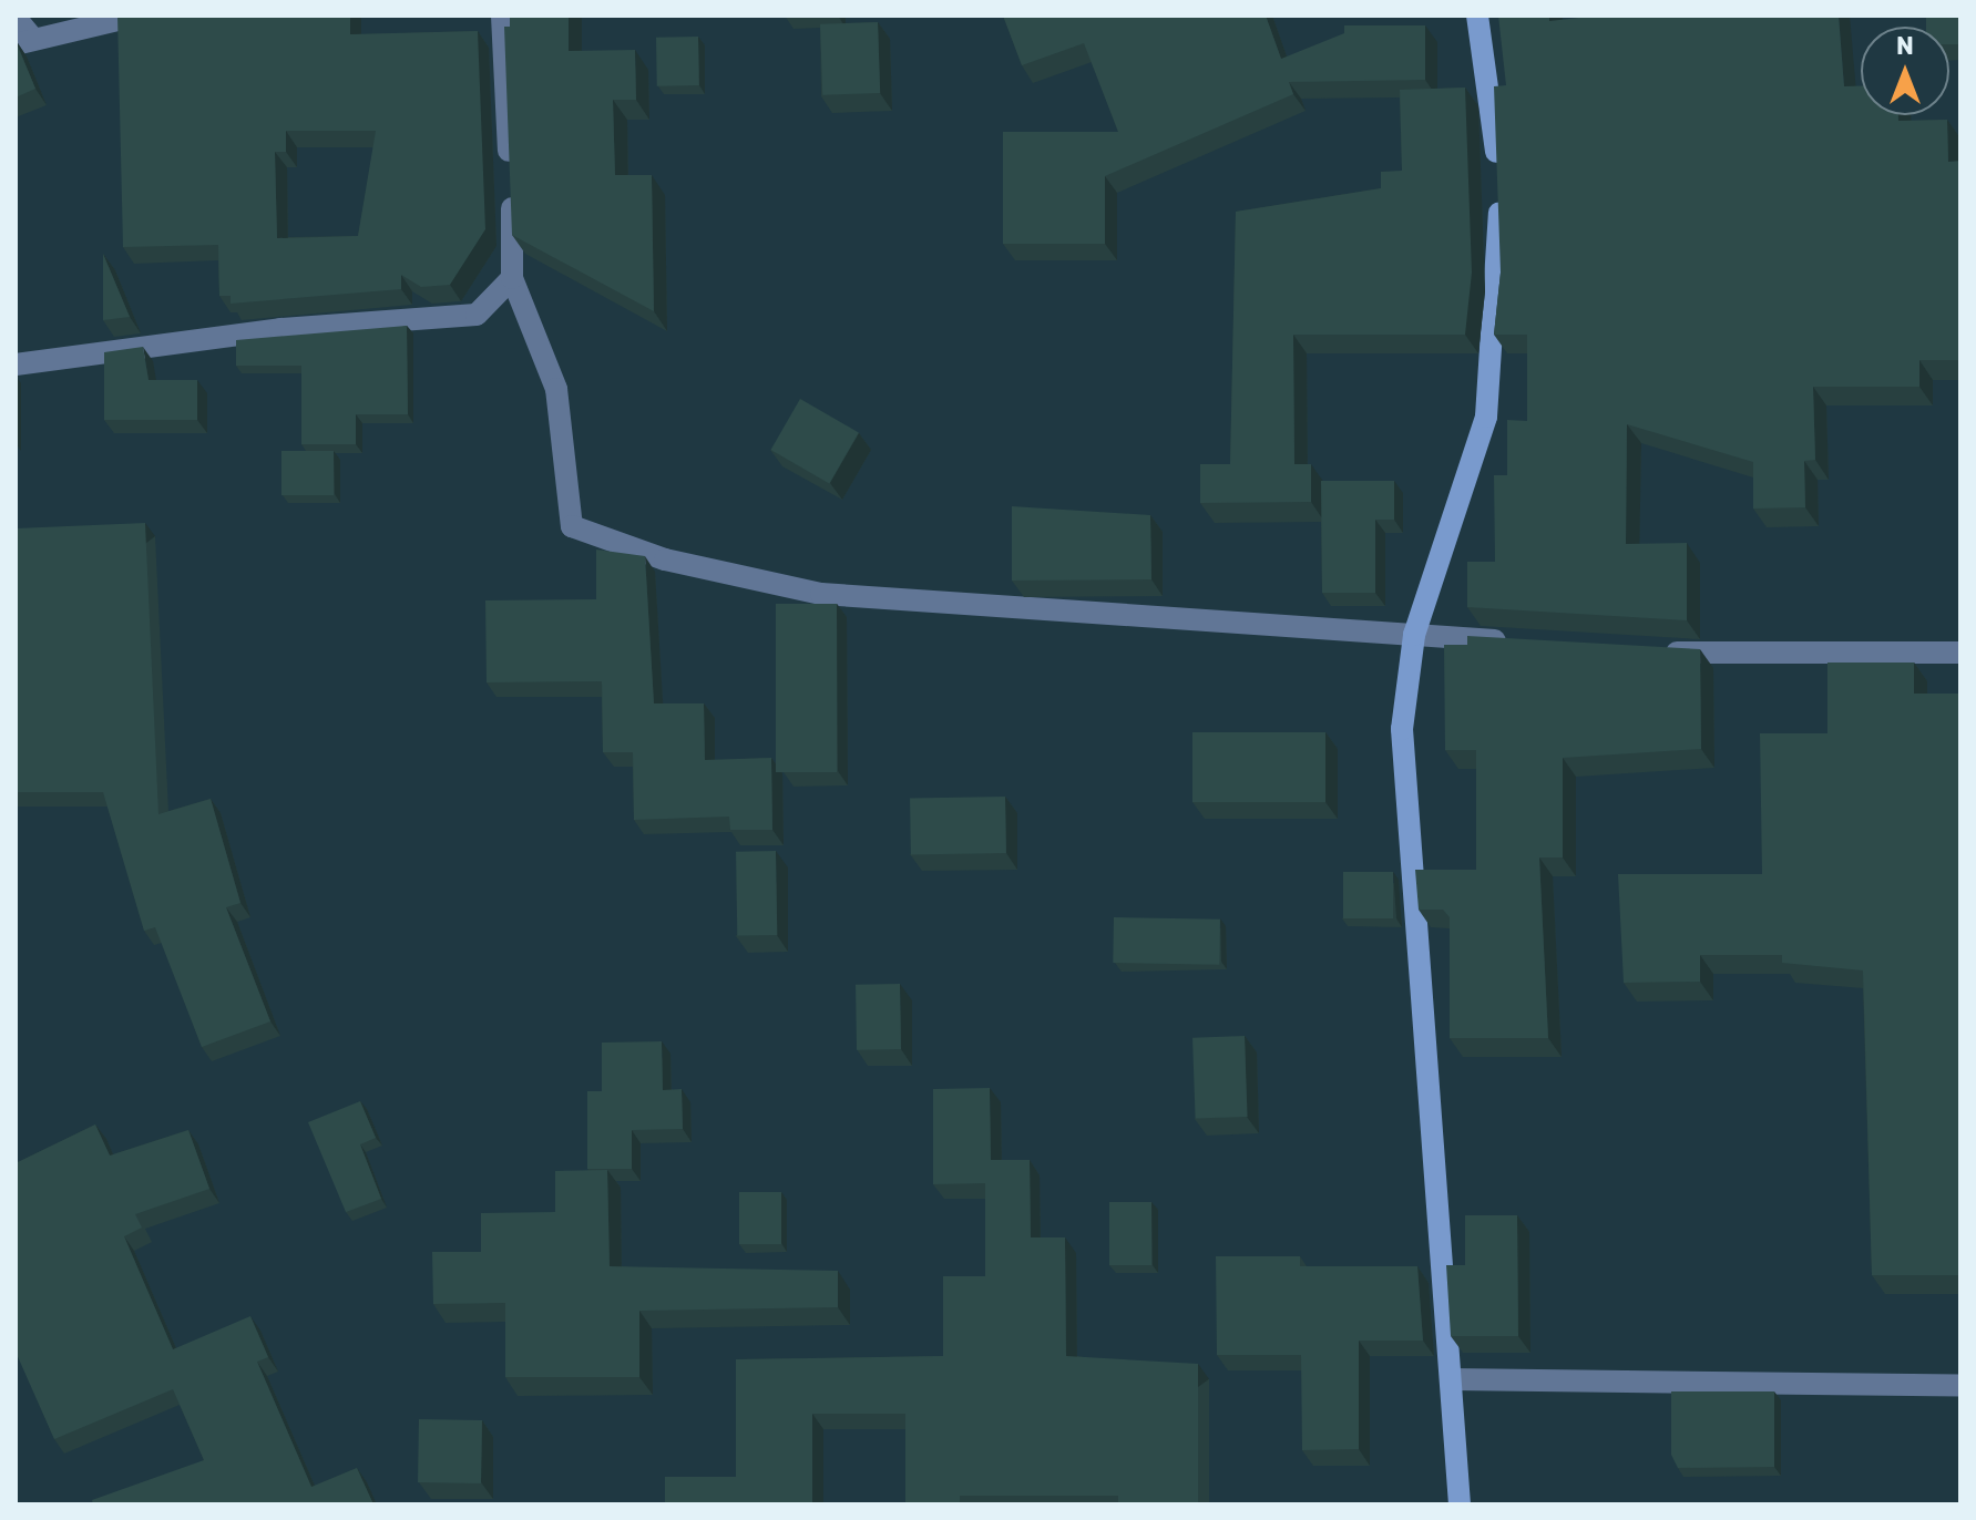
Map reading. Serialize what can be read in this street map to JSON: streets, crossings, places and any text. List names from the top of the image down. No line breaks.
{"north":"top"}
